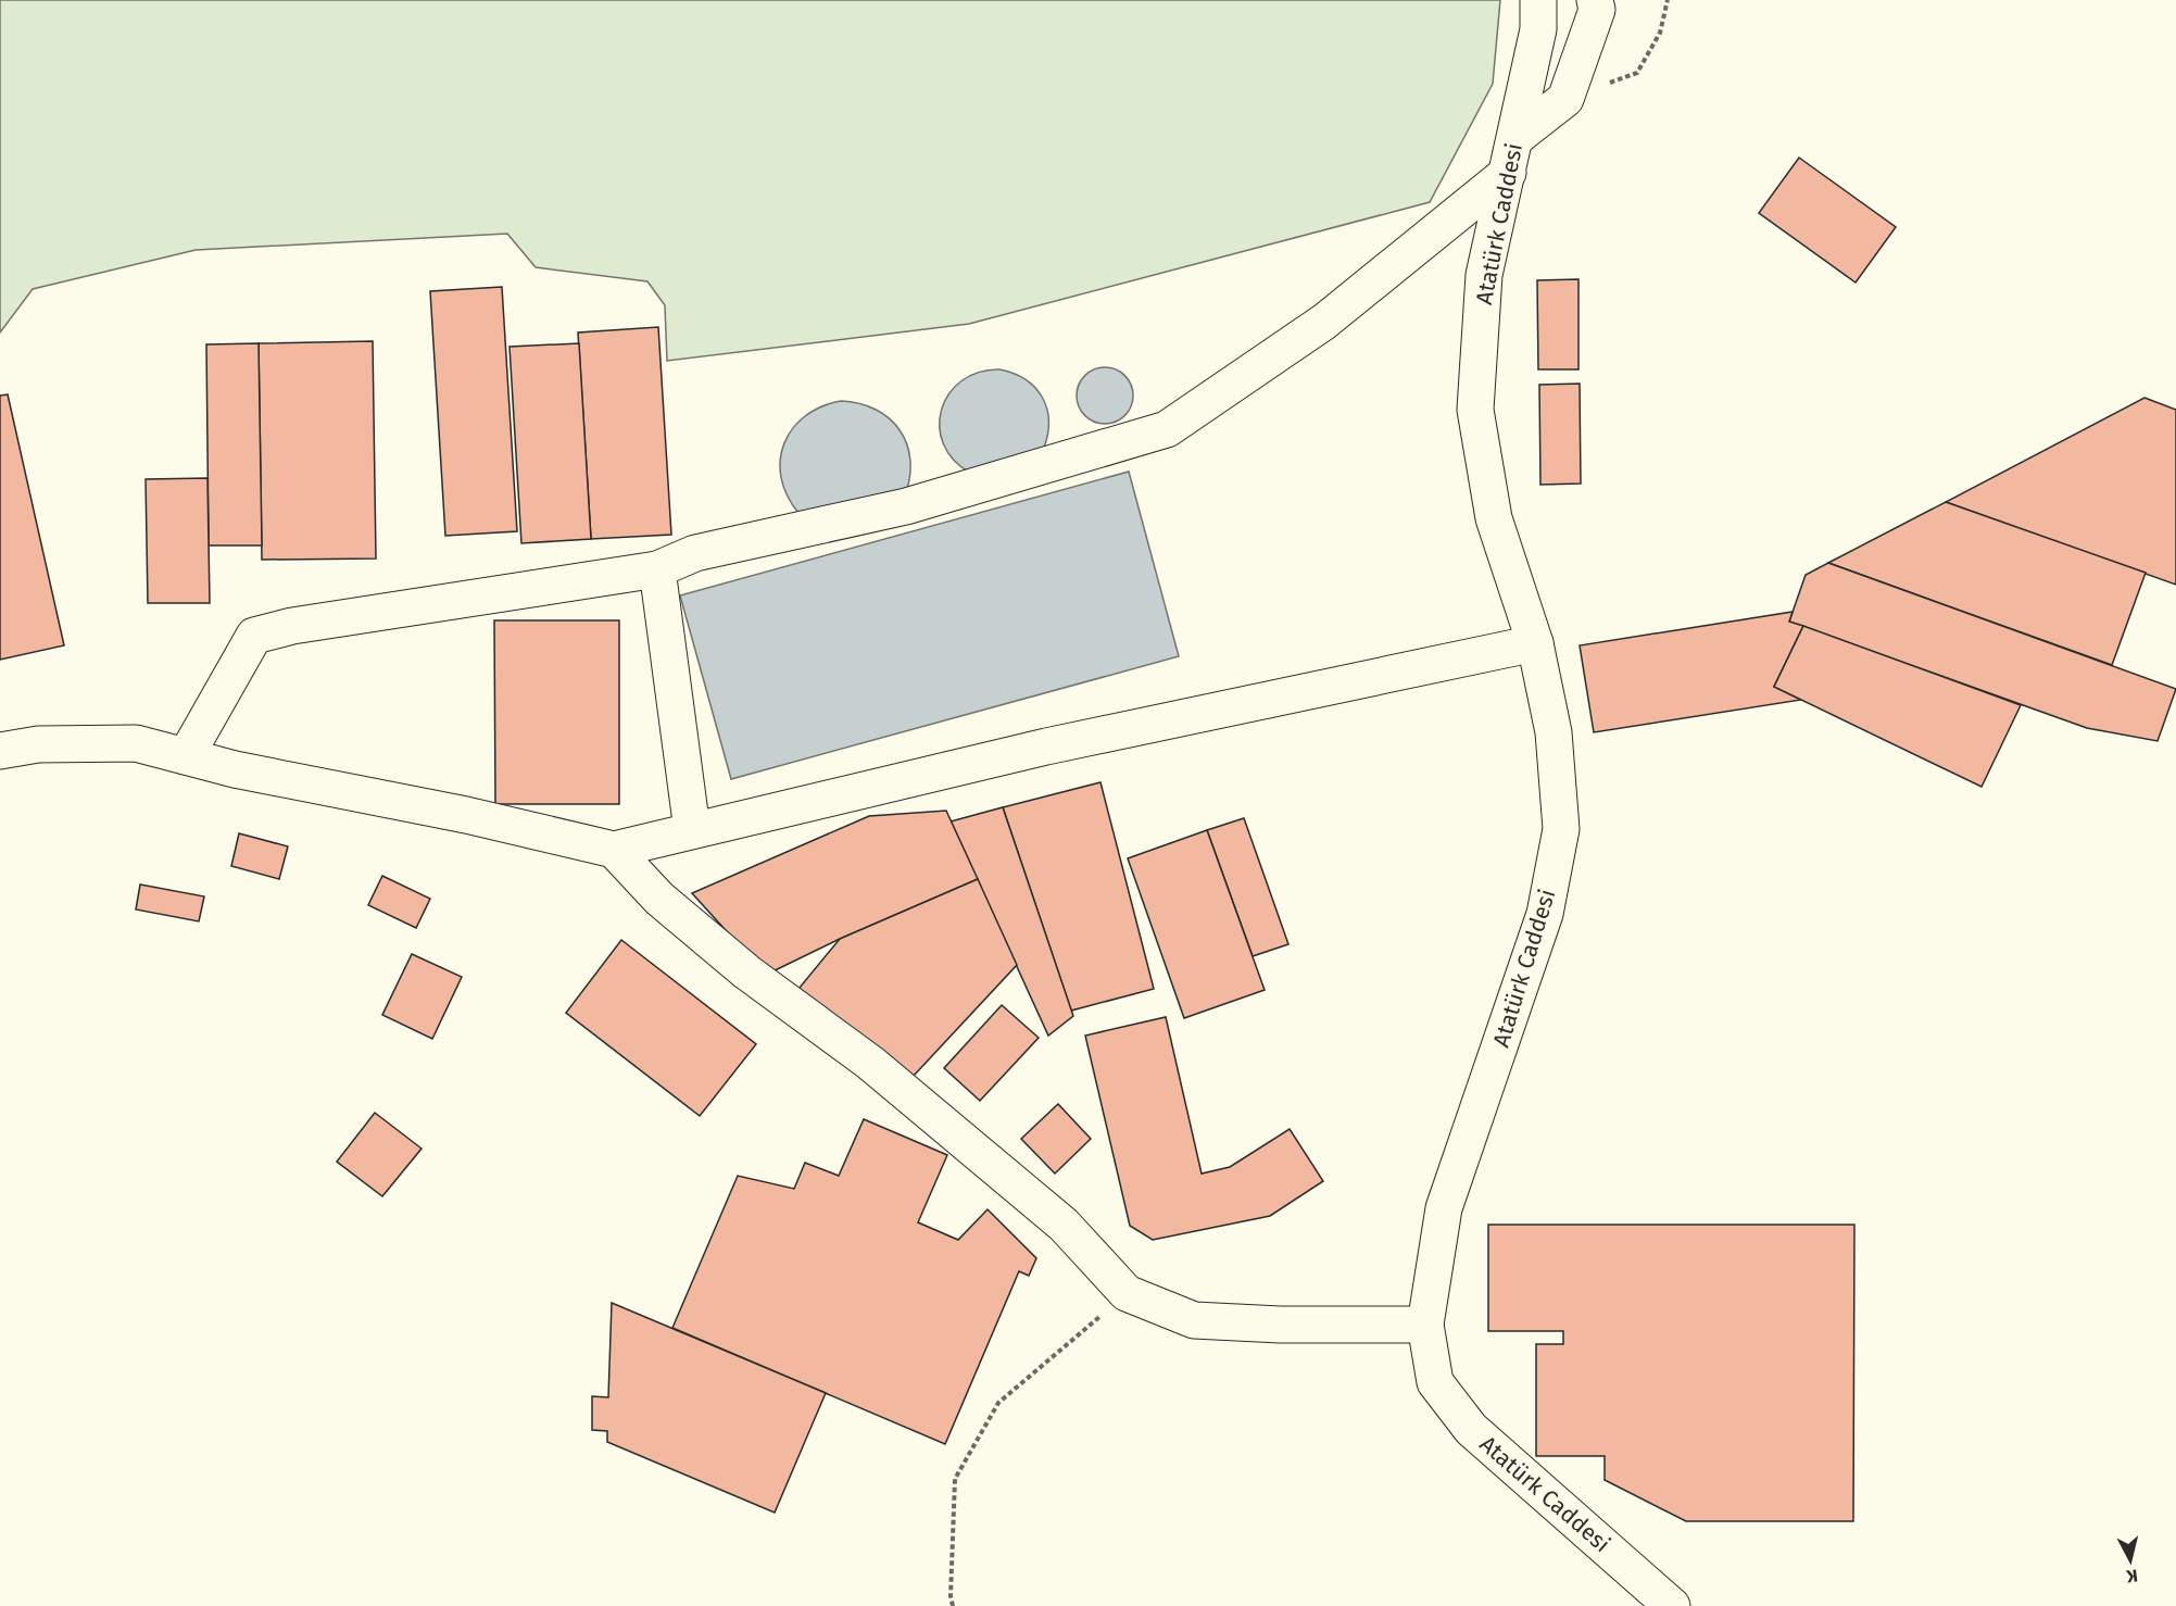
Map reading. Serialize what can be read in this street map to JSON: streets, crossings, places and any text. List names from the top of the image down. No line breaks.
{"streets":{"street":["Atatürk Caddesi"]},"north":"bottom"}
